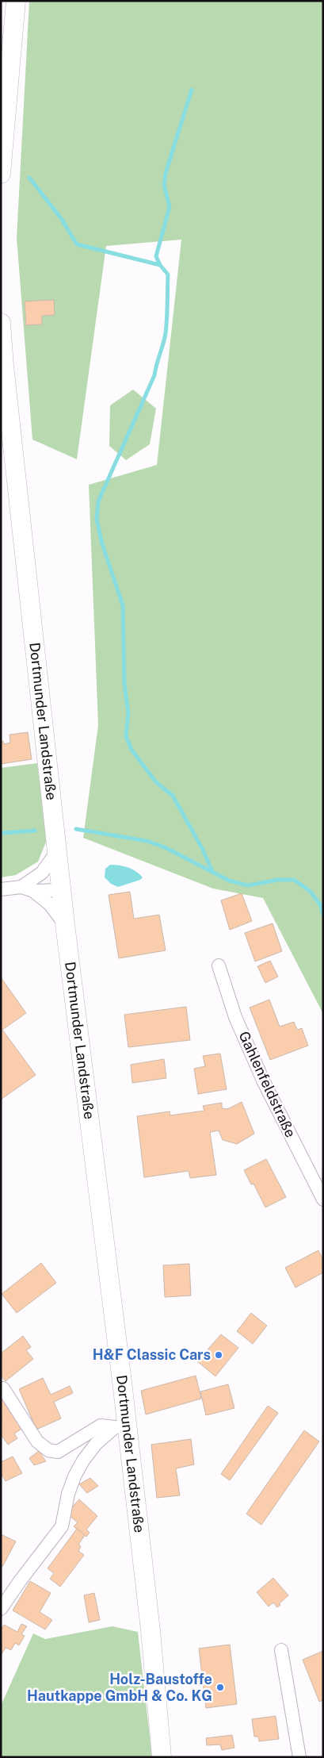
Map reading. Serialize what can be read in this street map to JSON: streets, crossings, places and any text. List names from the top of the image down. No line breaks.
{"streets":{"main road":["Dortmunder Landstraße"],"street":["Gahlenfeldstraße"]},"places":["H&F Classic Cars","Holz-Baustoffe Hautkappe GmbH & Co. KG"]}
